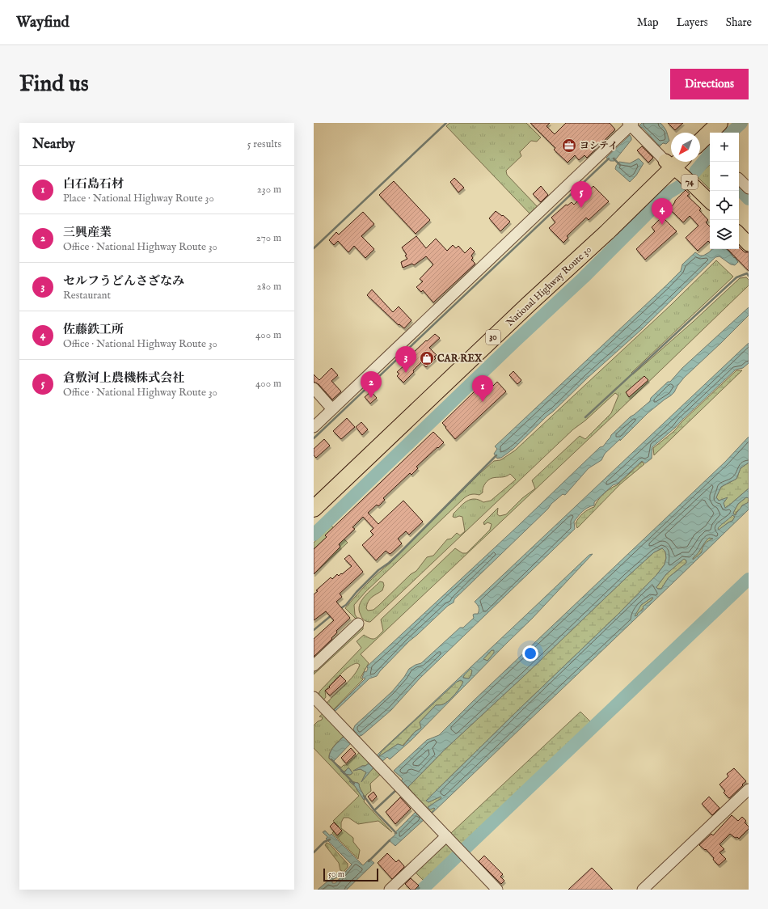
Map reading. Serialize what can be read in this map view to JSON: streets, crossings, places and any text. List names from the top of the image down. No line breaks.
{"streets":{"highway":["National Highway Route 30","30"],"main road":["74"]},"places":{"office":["ヨシテイ"],"shop":["CAR REX"]},"scale_bar":"50 m","north":"bottom left","page":{"header":"Wayfind","nav":["Map","Layers","Share"],"buttons":"Directions","title":"Find us","heading":["Nearby","5 results"],"map_buttons":["+","−"],"list":[{"mark":"1","name":"白石島石材","note":"Place · National Highway Route 30","value":"230 m"},{"mark":"2","name":"三興産業","note":"Office · National Highway Route 30","value":"270 m"},{"mark":"3","name":"セルフうどんさざなみ","note":"Restaurant","value":"280 m"},{"mark":"4","name":"佐藤鉄工所","note":"Office · National Highway Route 30","value":"400 m"},{"mark":"5","name":"倉敷河上農機株式会社","note":"Office · National Highway Route 30","value":"400 m"}],"pins":["5","4","3","2","1"],"scale":"50 m"}}
